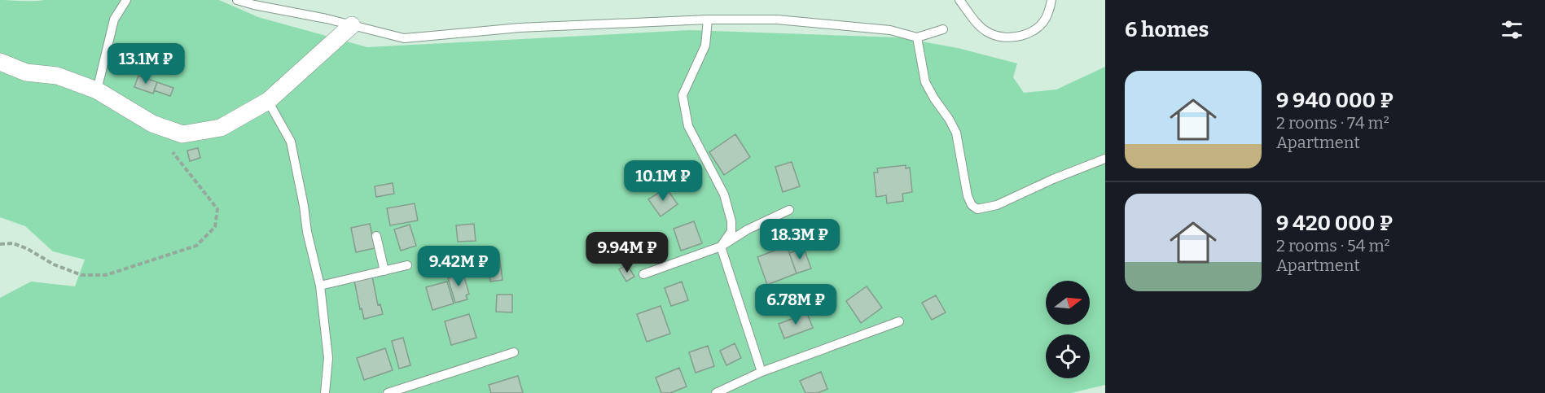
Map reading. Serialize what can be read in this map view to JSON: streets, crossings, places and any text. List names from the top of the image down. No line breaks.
{"north":"right","page":{"heading":"6 homes","price":["13.1M ₽","10.1M ₽","18.3M ₽","9.94M ₽","9.42M ₽","6.78M ₽"],"list":[{"name":"9 940 000 ₽","note":"2 rooms · 74 m² · Apartment"},{"name":"9 420 000 ₽","note":"2 rooms · 54 m² · Apartment"}]}}
